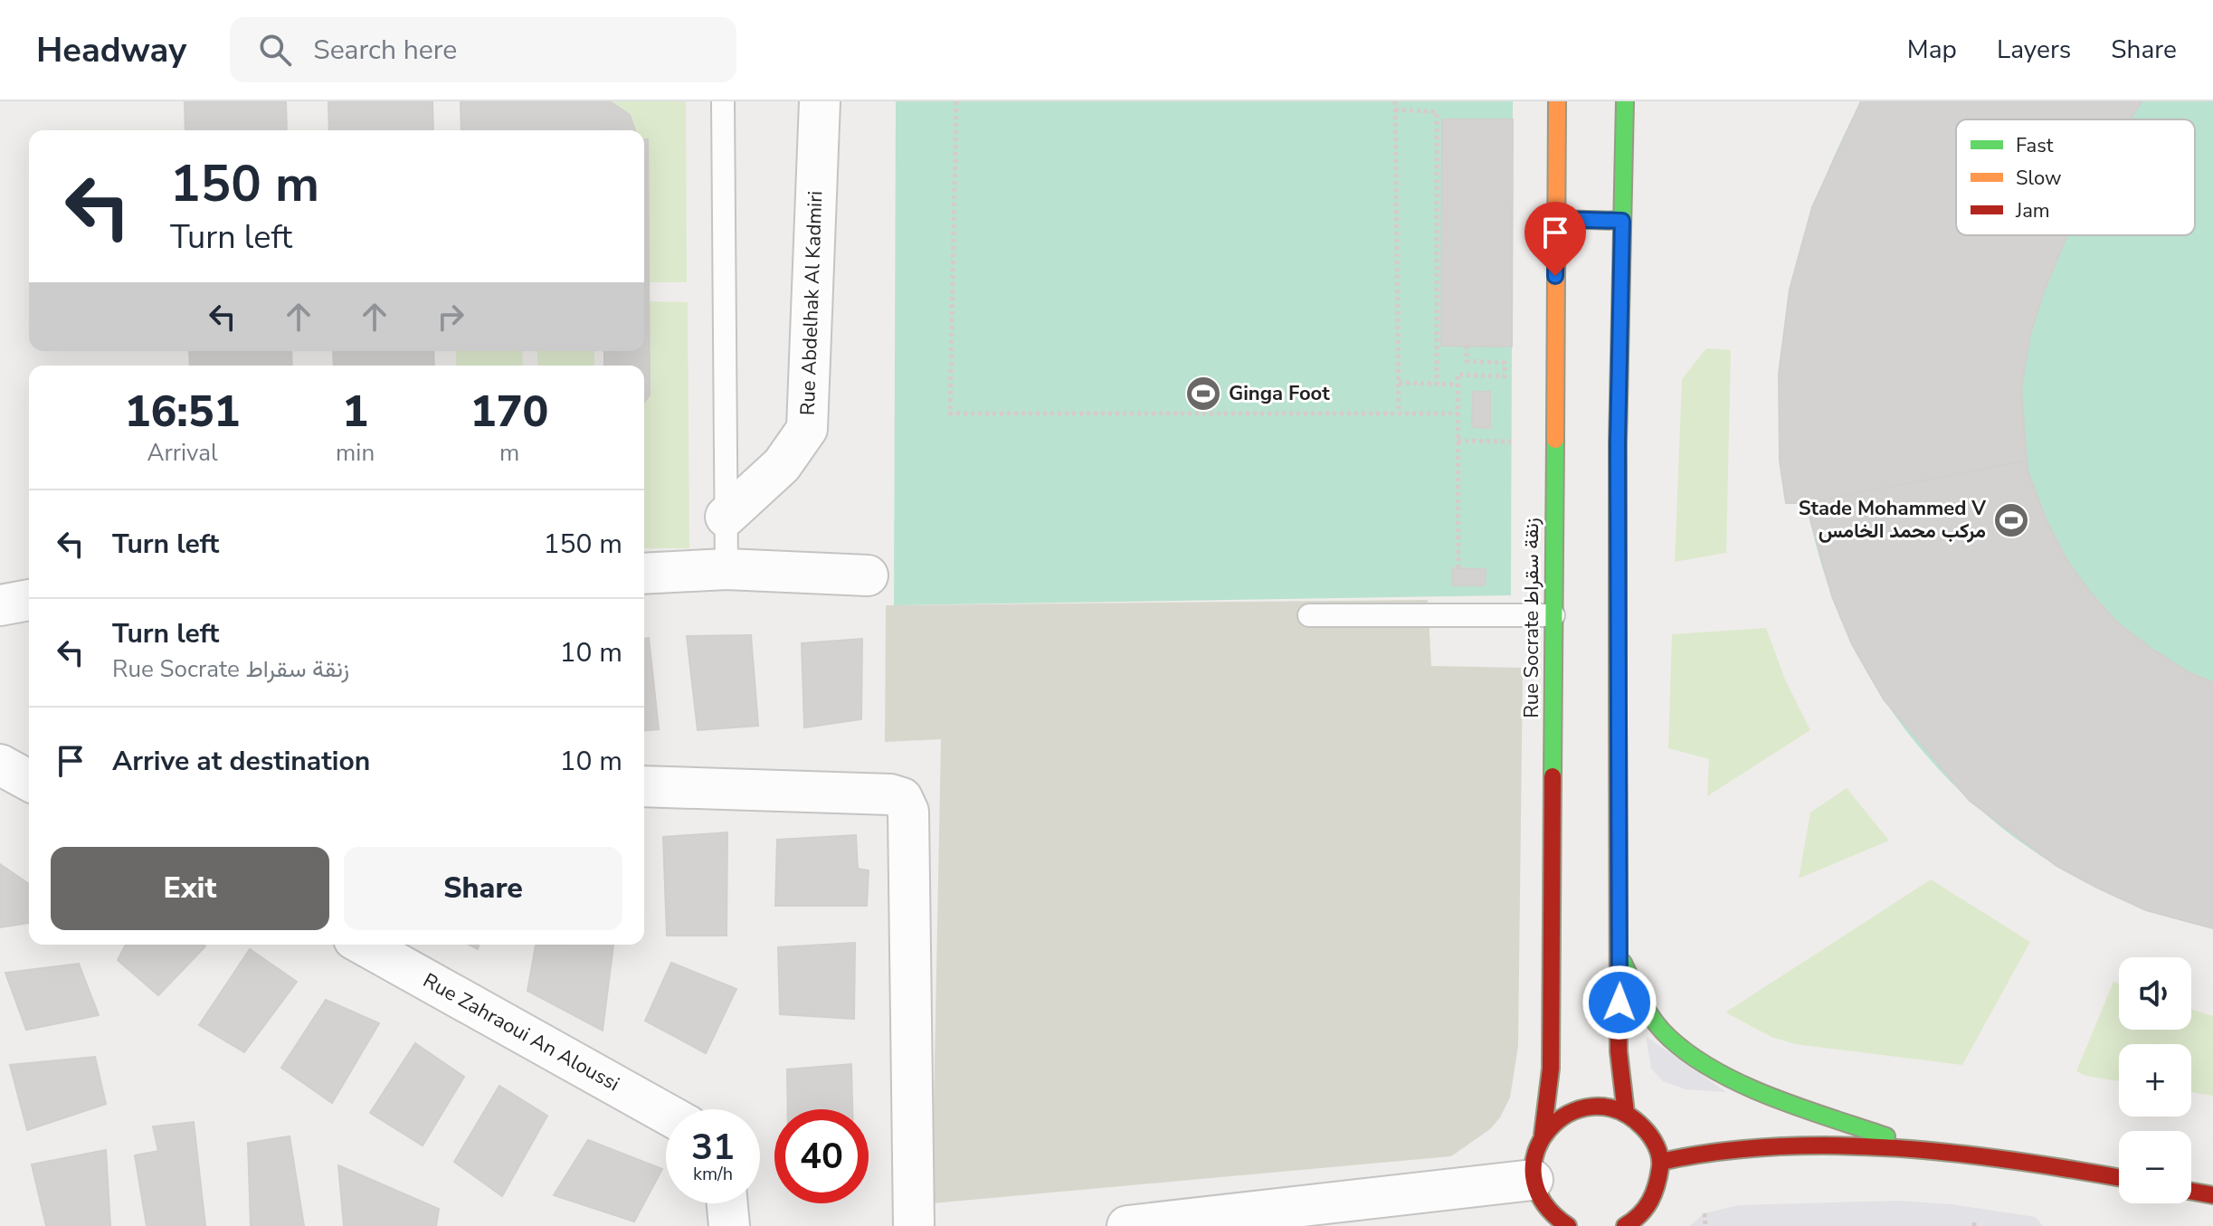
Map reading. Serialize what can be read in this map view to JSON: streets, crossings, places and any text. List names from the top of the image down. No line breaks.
{"streets":{"street":["Rue Abdelhak Al Kadmiri","Rue Socrate زنقة سقراط","Rue Zahraoui An Aloussi"]},"places":{"sports":["Ginga Foot","Stade Mohammed V مركب محمد الخامس"]},"legend":["Fast","Slow","Jam"],"page":{"header":"Headway","search":"Search here","nav":["Map","Layers","Share"],"turn":["150 m","Turn left"],"eta":["16:51","Arrival","1","min","170","m"],"list":[{"name":"Turn left","value":"150 m"},{"name":"Turn left","note":"Rue Socrate زنقة سقراط","value":"10 m"},{"name":"Arrive at destination","value":"10 m"}],"buttons":["Exit","Share"],"map_buttons":["+","−"],"speed":"31 km/h","limit":"40"}}
